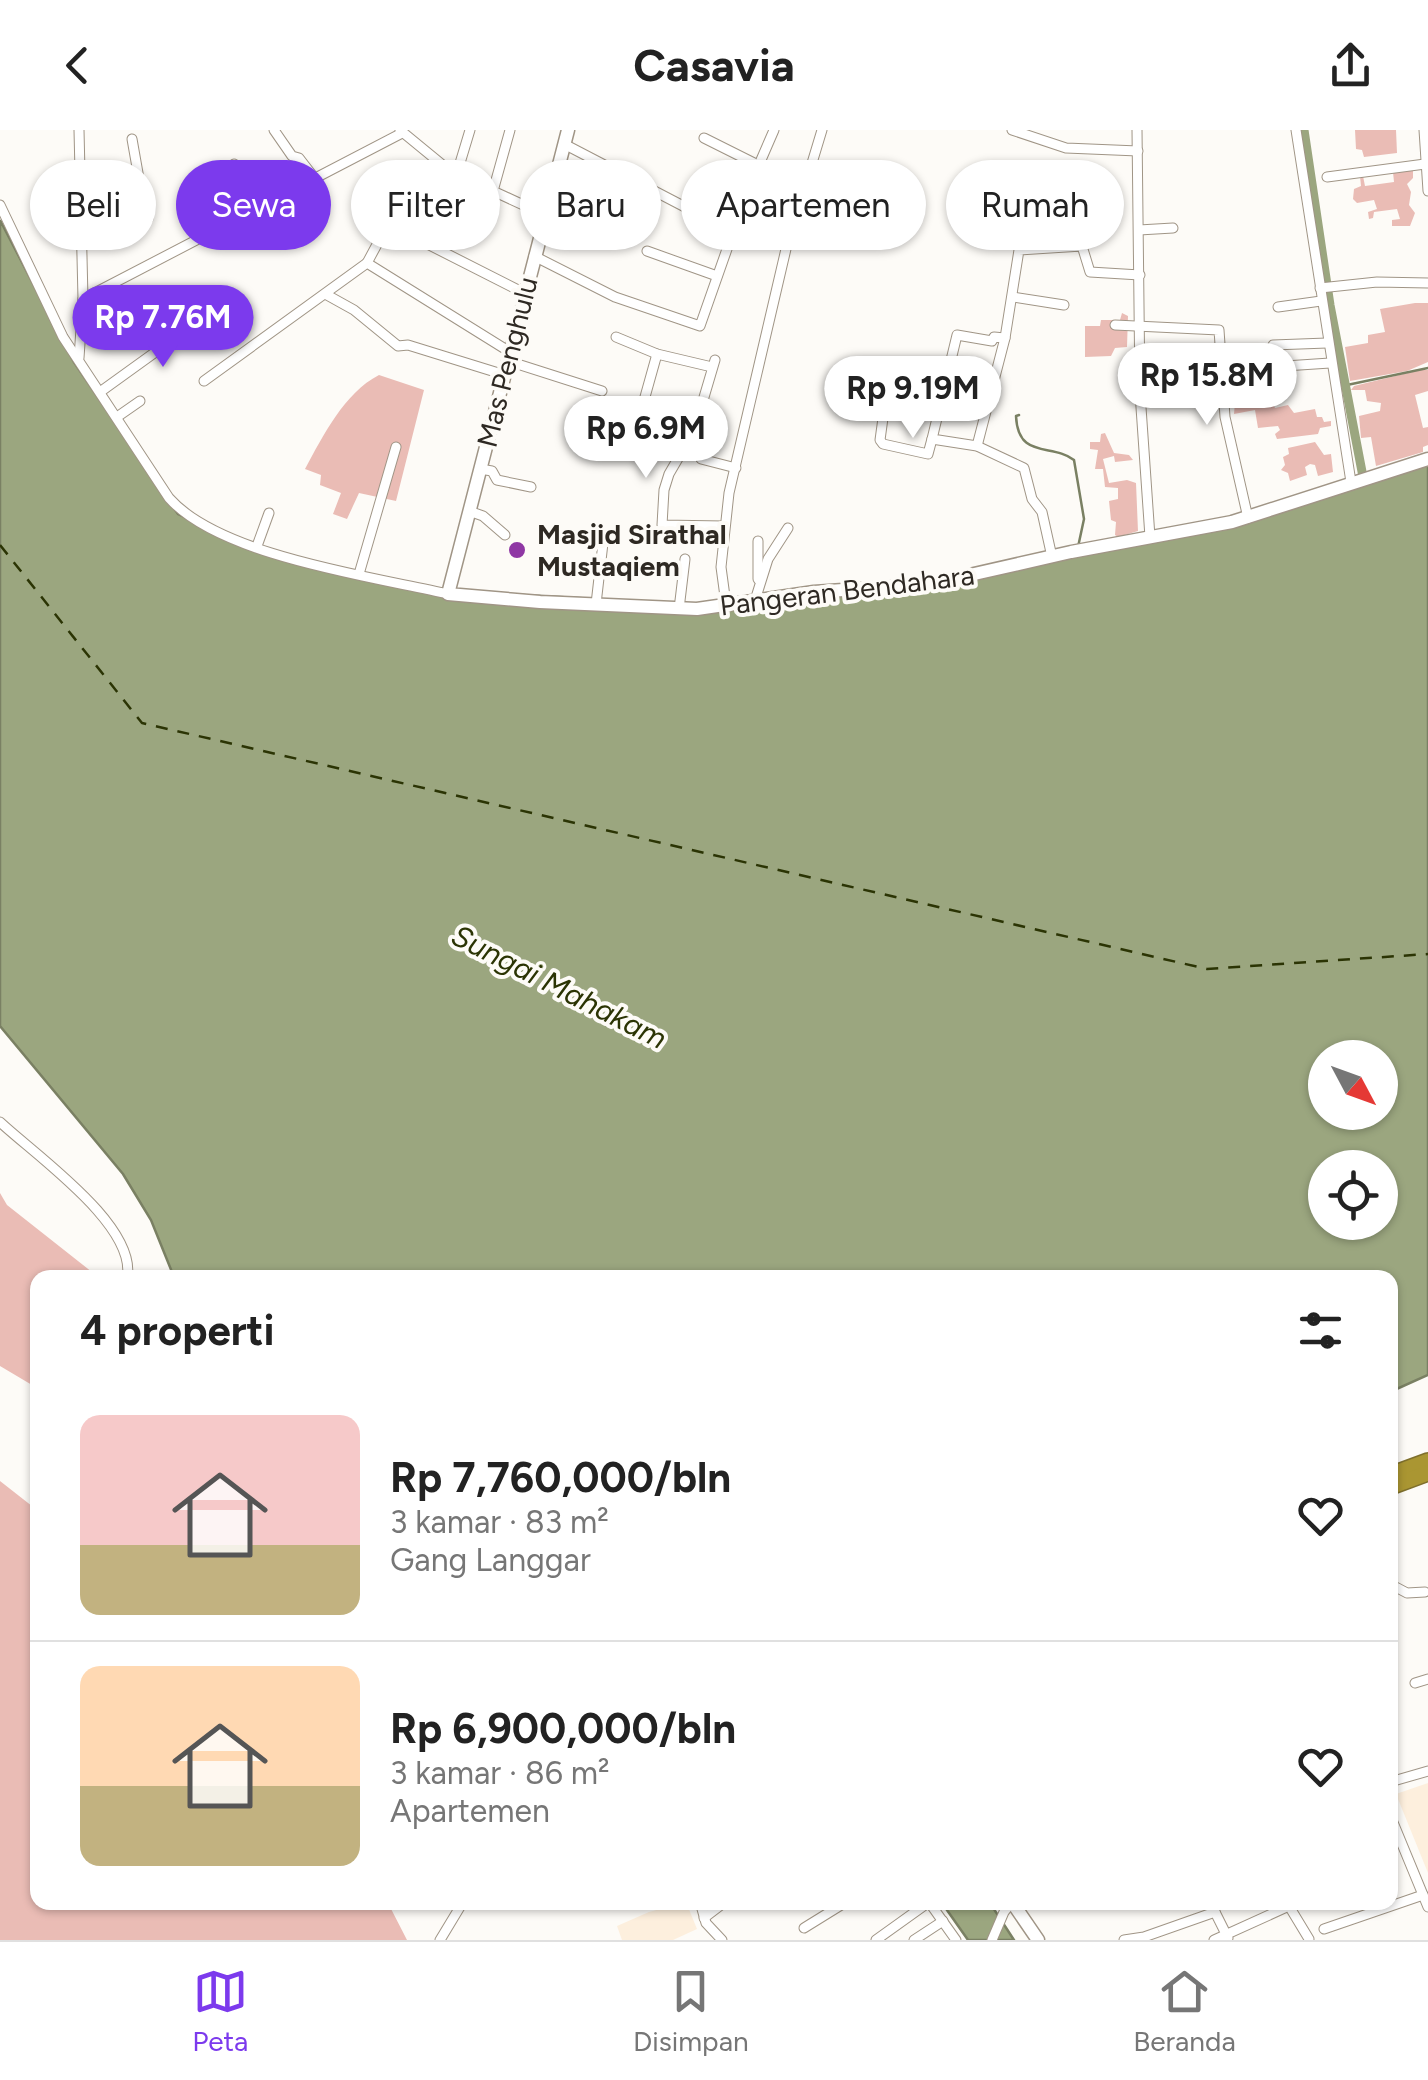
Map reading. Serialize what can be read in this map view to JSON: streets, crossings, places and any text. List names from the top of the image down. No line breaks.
{"streets":{"street":["Mas Penghulu","Pangeran Bendahara"]},"crossings":[["Mas Penghulu","Pangeran Bendahara"]],"water":["Sungai Mahakam"],"places":["Masjid Sirathal Mustaqiem"],"north":"bottom right","page":{"header":"Casavia","chip":["Beli","Sewa","Filter","Baru","Apartemen","Rumah"],"price":["Rp 7.76M","Rp 15.8M","Rp 9.19M","Rp 6.9M"],"heading":"4 properti","list":[{"name":"Rp 7,760,000/bln","note":"3 kamar · 83 m² · Gang Langgar"},{"name":"Rp 6,900,000/bln","note":"3 kamar · 86 m² · Apartemen"}],"tabs":["Peta","Disimpan","Beranda"]}}
